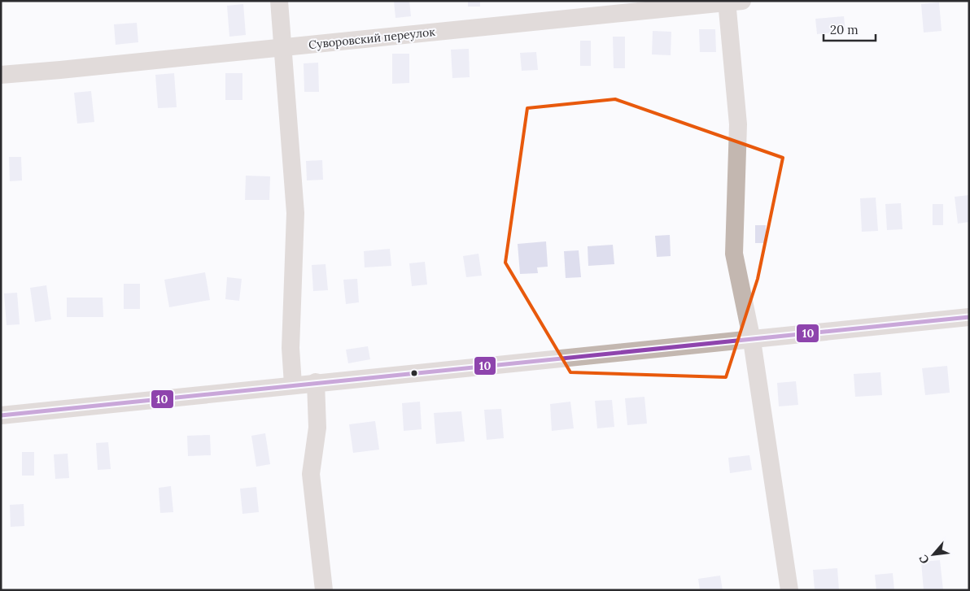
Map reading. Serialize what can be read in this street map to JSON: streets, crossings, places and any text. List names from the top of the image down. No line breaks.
{"streets":{"street":["Суворовский переулок"]},"lines":["transit line 10"],"scale_bar":"20 m","north":"bottom left"}
